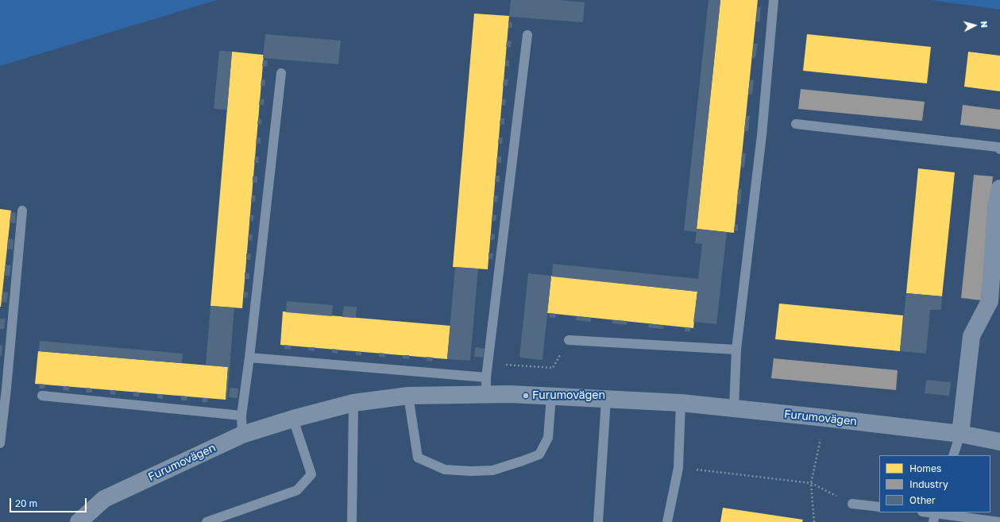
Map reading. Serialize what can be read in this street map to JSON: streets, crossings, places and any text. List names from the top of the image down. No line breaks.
{"streets":{"street":["Furumovägen"]},"places":["Furumovägen"],"legend":["Homes","Industry","Other"],"scale_bar":"20 m","north":"right"}
